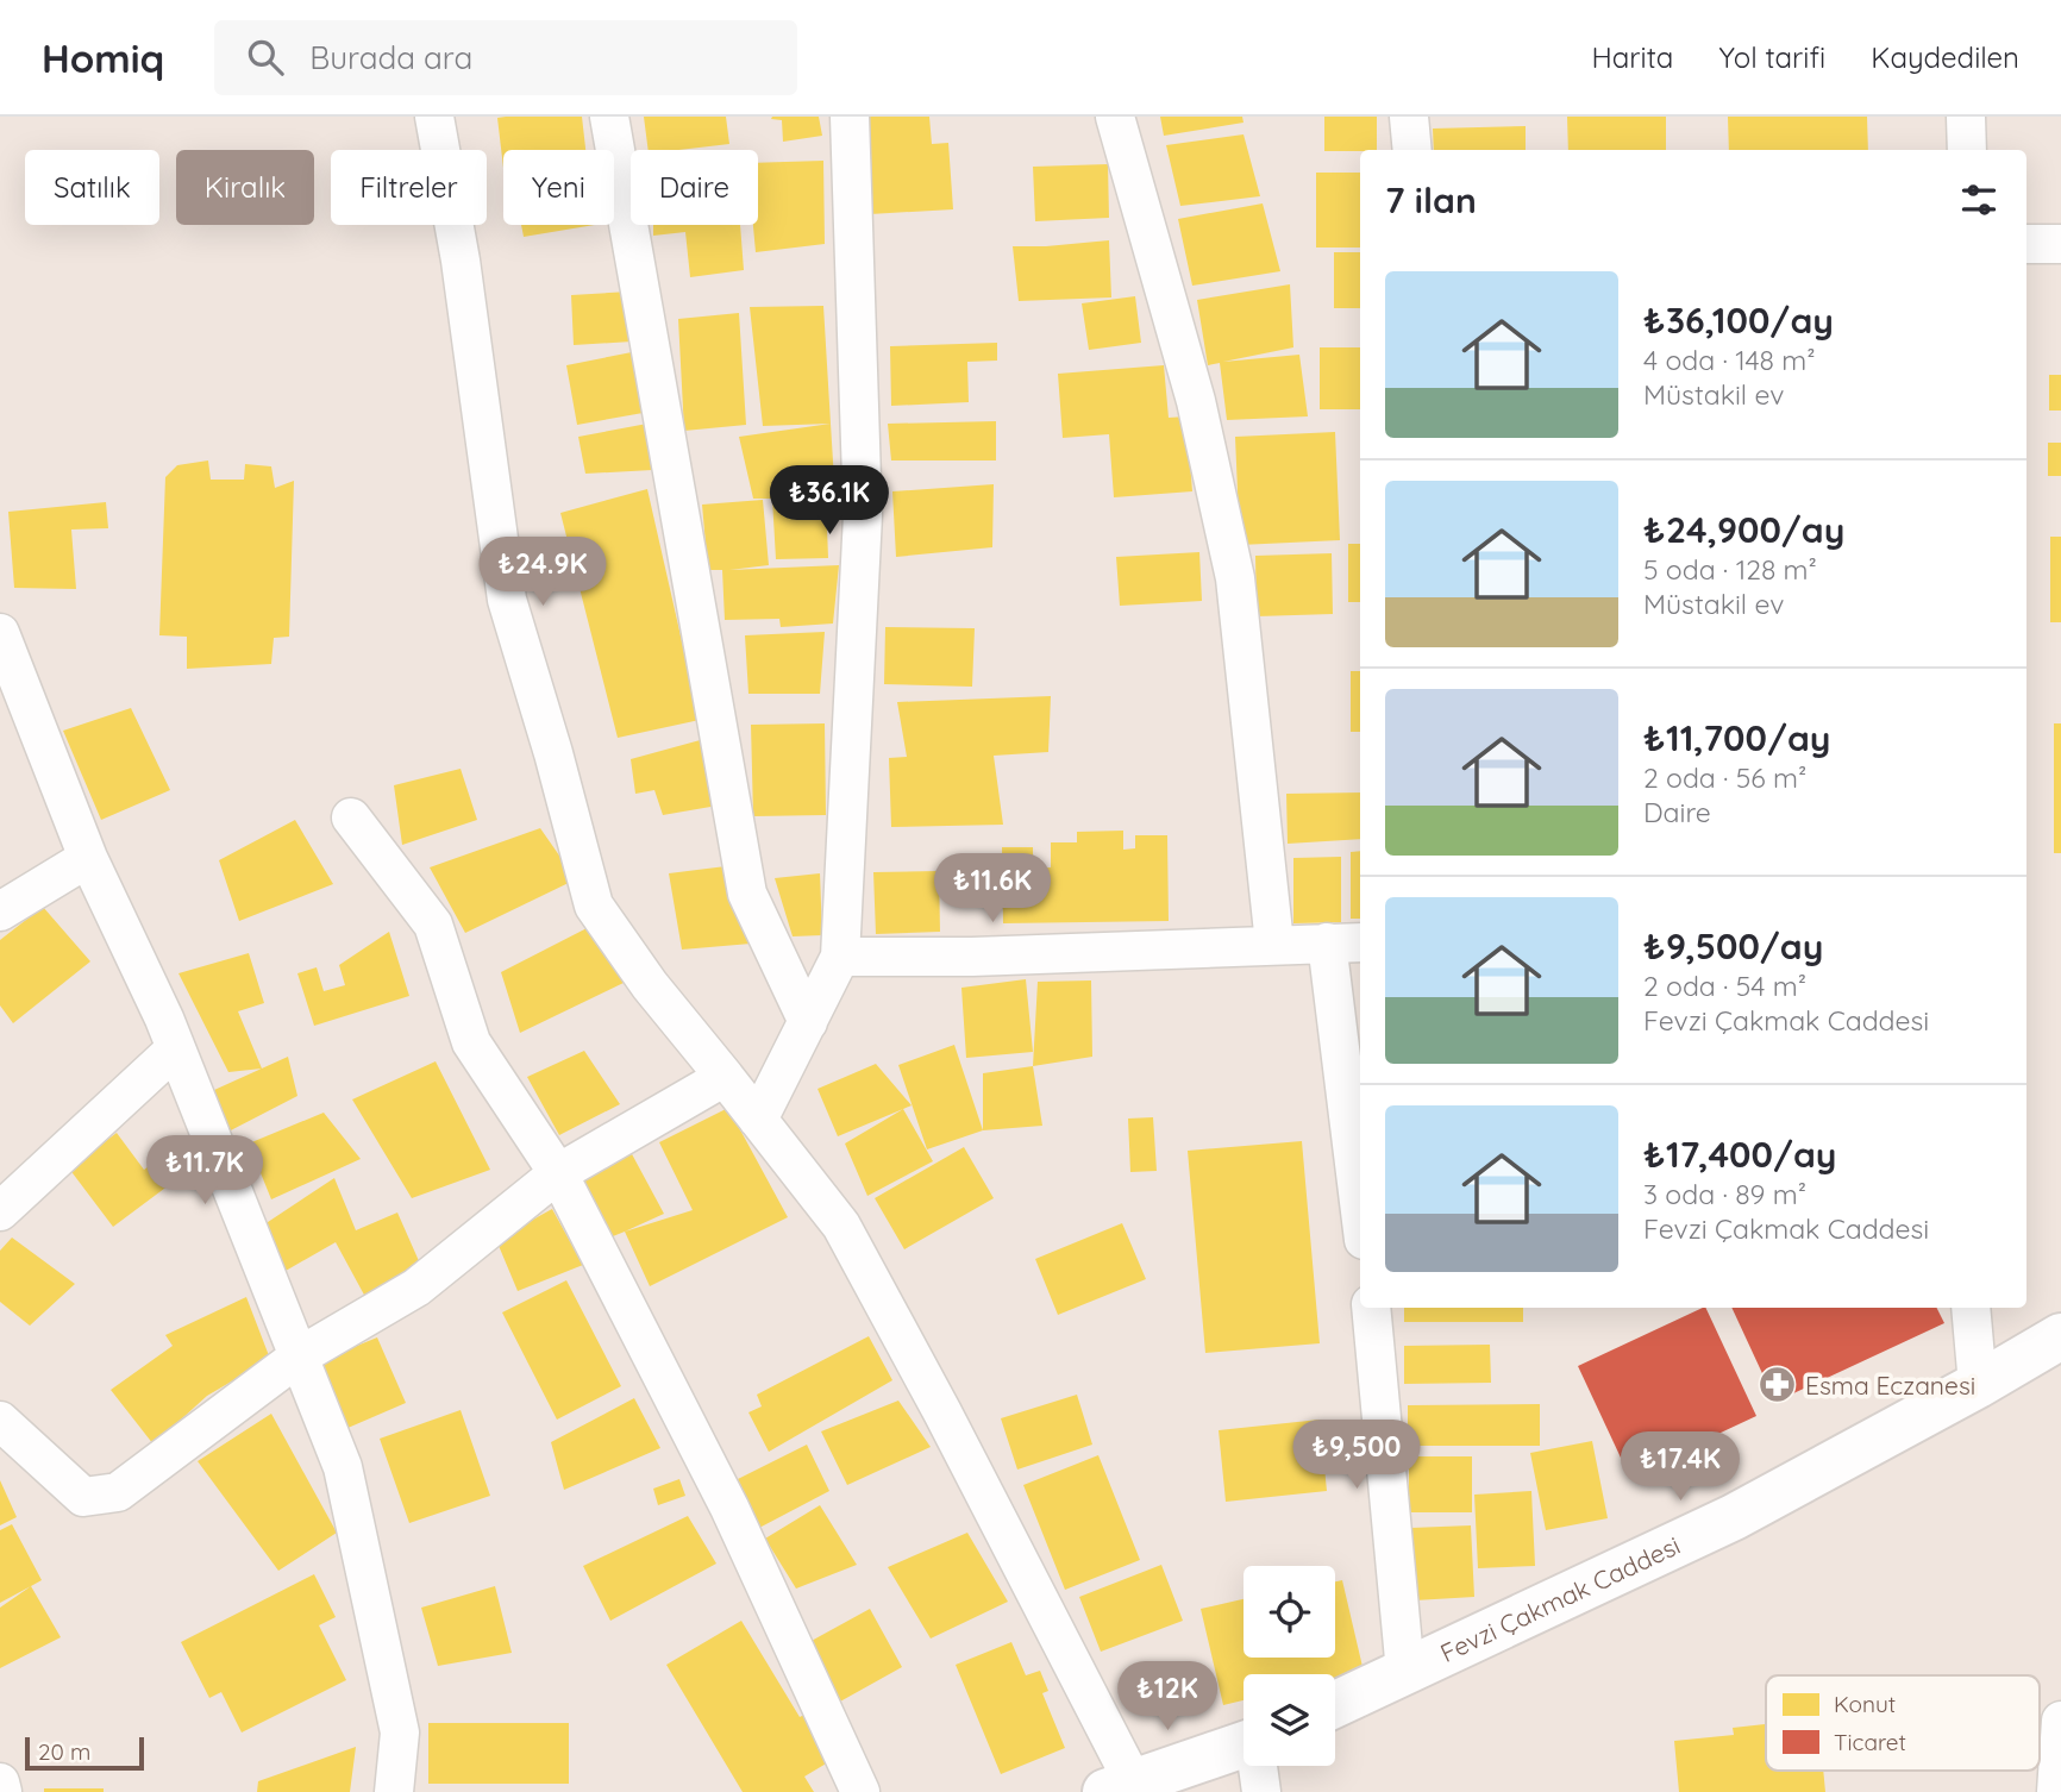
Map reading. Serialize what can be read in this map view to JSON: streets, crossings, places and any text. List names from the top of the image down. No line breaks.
{"streets":{"street":["Fevzi Çakmak Caddesi"]},"places":{"pharmacy":["Esma Eczanesi"]},"legend":["Konut","Ticaret"],"scale_bar":"20 m","page":{"header":"Homiq","search":"Burada ara","nav":["Harita","Yol tarifi","Kaydedilen"],"chip":["Satılık","Kiralık","Filtreler","Yeni","Daire"],"heading":"7 ilan","list":[{"name":"₺36,100/ay","note":"4 oda · 148 m² · Müstakil ev"},{"name":"₺24,900/ay","note":"5 oda · 128 m² · Müstakil ev"},{"name":"₺11,700/ay","note":"2 oda · 56 m² · Daire"},{"name":"₺9,500/ay","note":"2 oda · 54 m² · Fevzi Çakmak Caddesi"},{"name":"₺17,400/ay","note":"3 oda · 89 m² · Fevzi Çakmak Caddesi"}],"price":["₺36.1K","₺24.9K","₺11.6K","₺11.7K","₺9,500","₺17.4K","₺12K"],"scale":"20 m"}}
